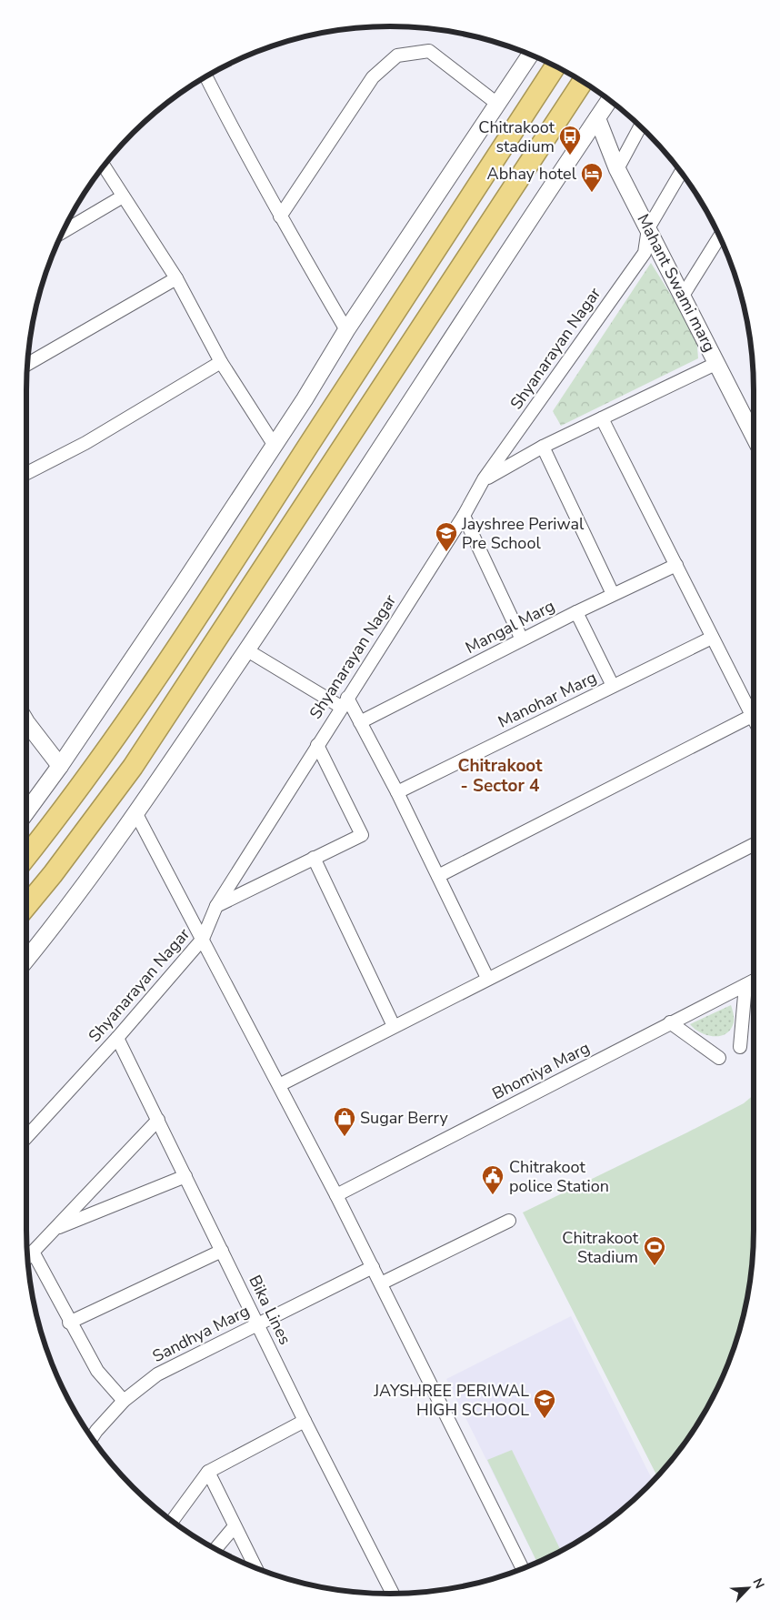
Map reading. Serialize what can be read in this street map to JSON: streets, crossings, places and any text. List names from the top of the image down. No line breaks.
{"streets":{"street":["Mahant Swami marg","Shyanarayan Nagar","Mangal Marg","Manohar Marg","Bhomiya Marg","Bika Lines","Sandhya Marg"]},"crossings":[["Mahant Swami marg","Shyanarayan Nagar"],["Shyanarayan Nagar","Bika Lines"],["Bika Lines","Sandhya Marg"]],"districts":["Chitrakoot - Sector 4"],"places":{"bus stop":["Chitrakoot stadium"],"hotel":["Abhay hotel"],"school or university":["Jayshree Periwal Pre School","JAYSHREE PERIWAL HIGH SCHOOL"],"shop":["Sugar Berry"],"public building":["Chitrakoot police Station"],"sports":["Chitrakoot Stadium"]},"north":"top right"}
